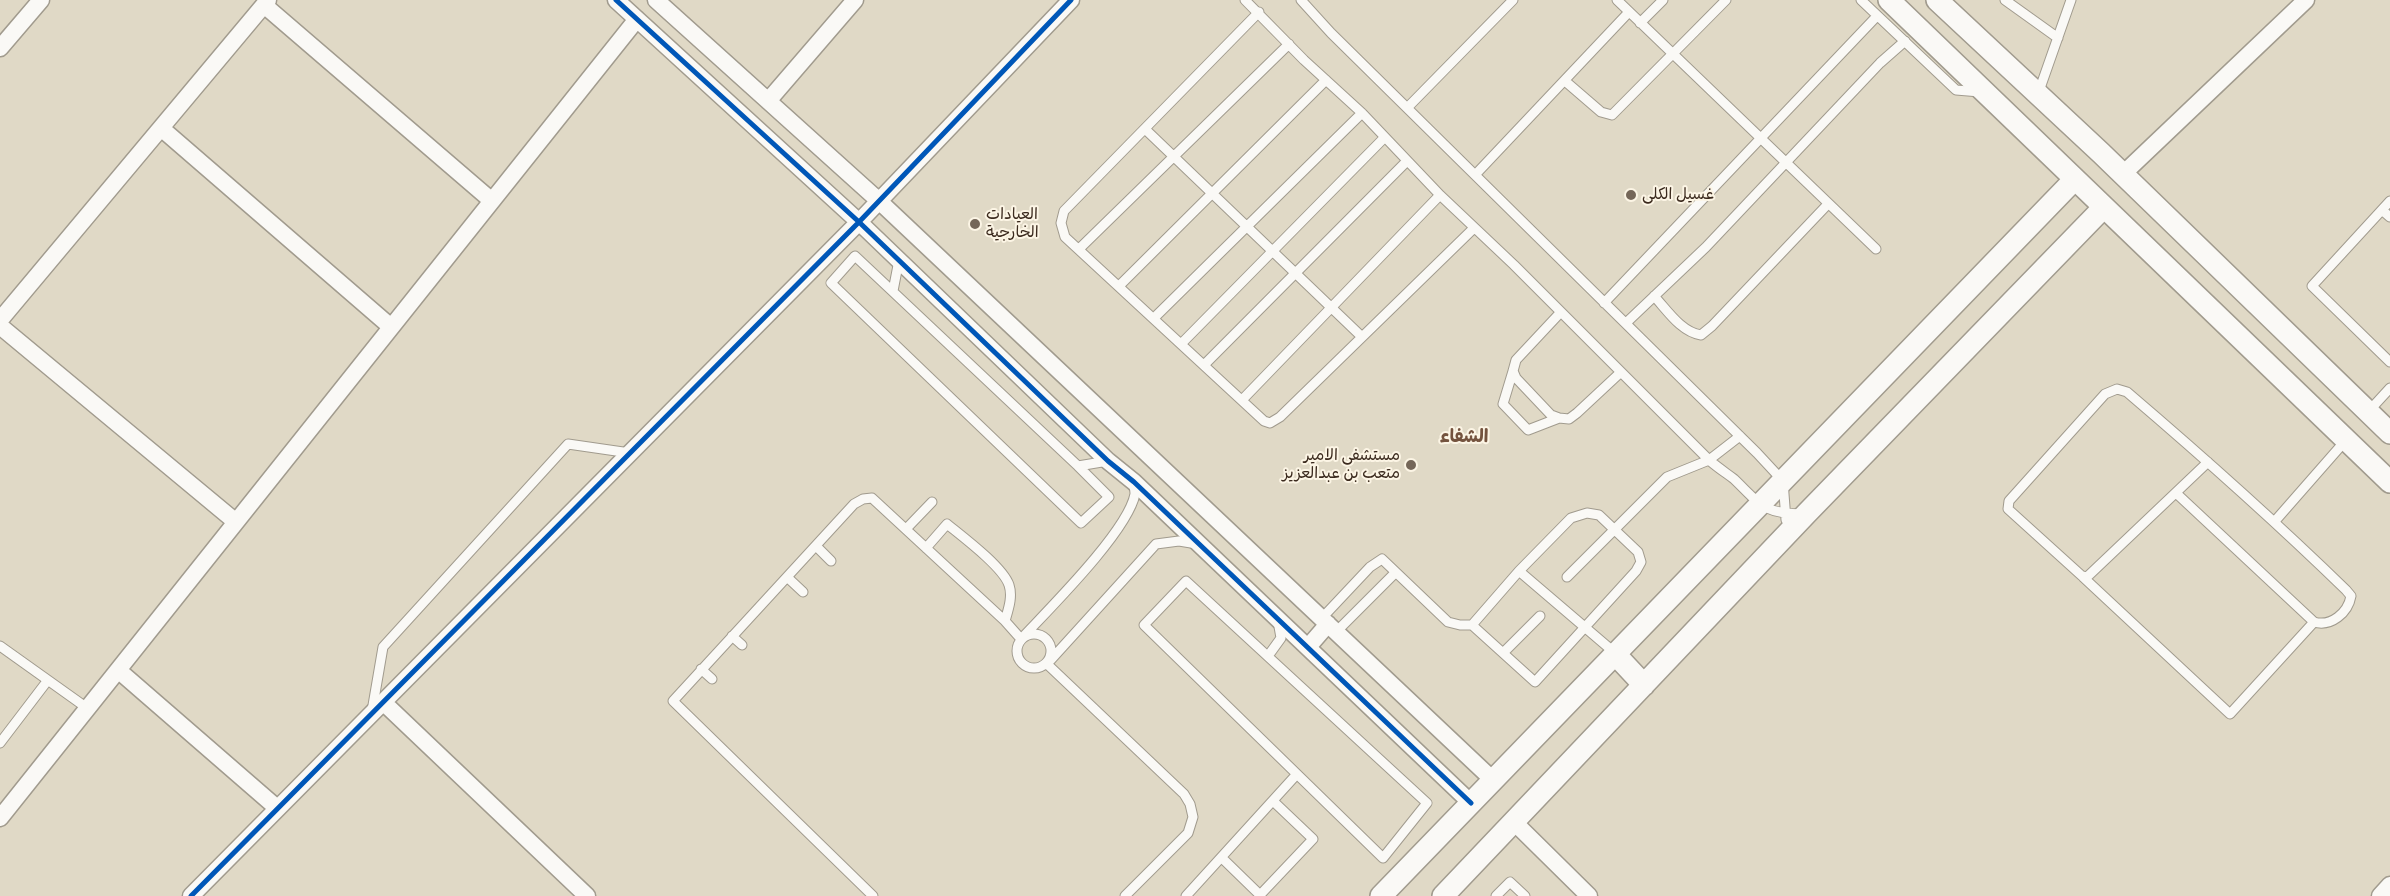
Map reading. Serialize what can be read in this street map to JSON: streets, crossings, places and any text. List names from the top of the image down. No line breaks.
{"districts":["الشفاء"],"places":["غسيل الكلى","العيادات الخارجية","مستشفى الامير متعب بن عبدالعزيز"]}
